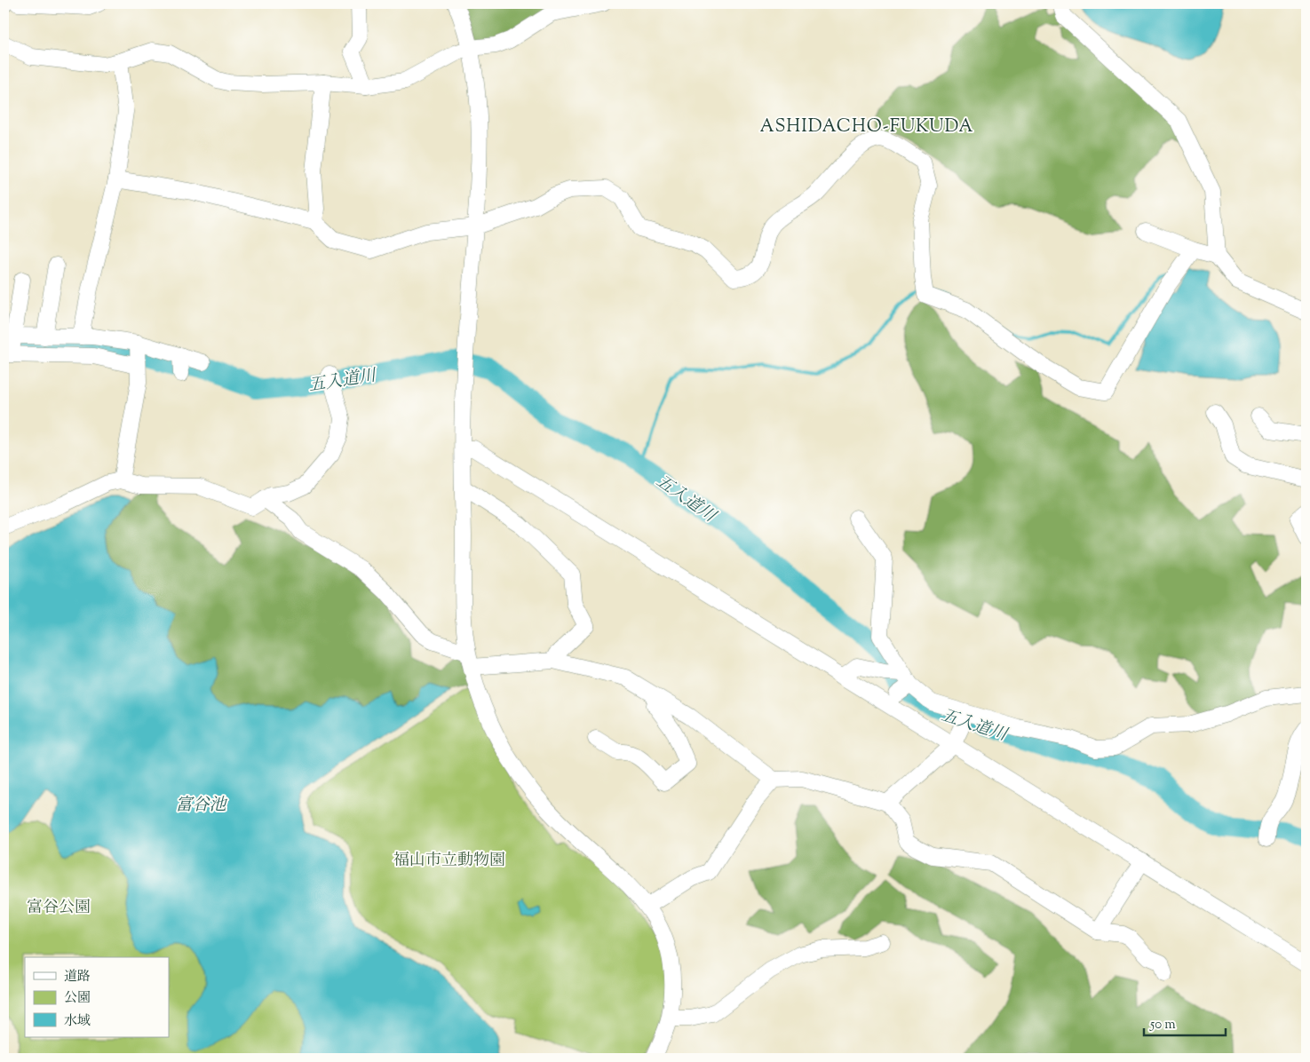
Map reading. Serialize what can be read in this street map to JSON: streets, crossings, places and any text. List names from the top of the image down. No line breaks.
{"districts":["ASHIDACHO-FUKUDA"],"water":["五入道川","富谷池"],"parks":["福山市立動物園","富谷公園"],"legend":["道路","公園","水域"],"scale_bar":"50 m"}
